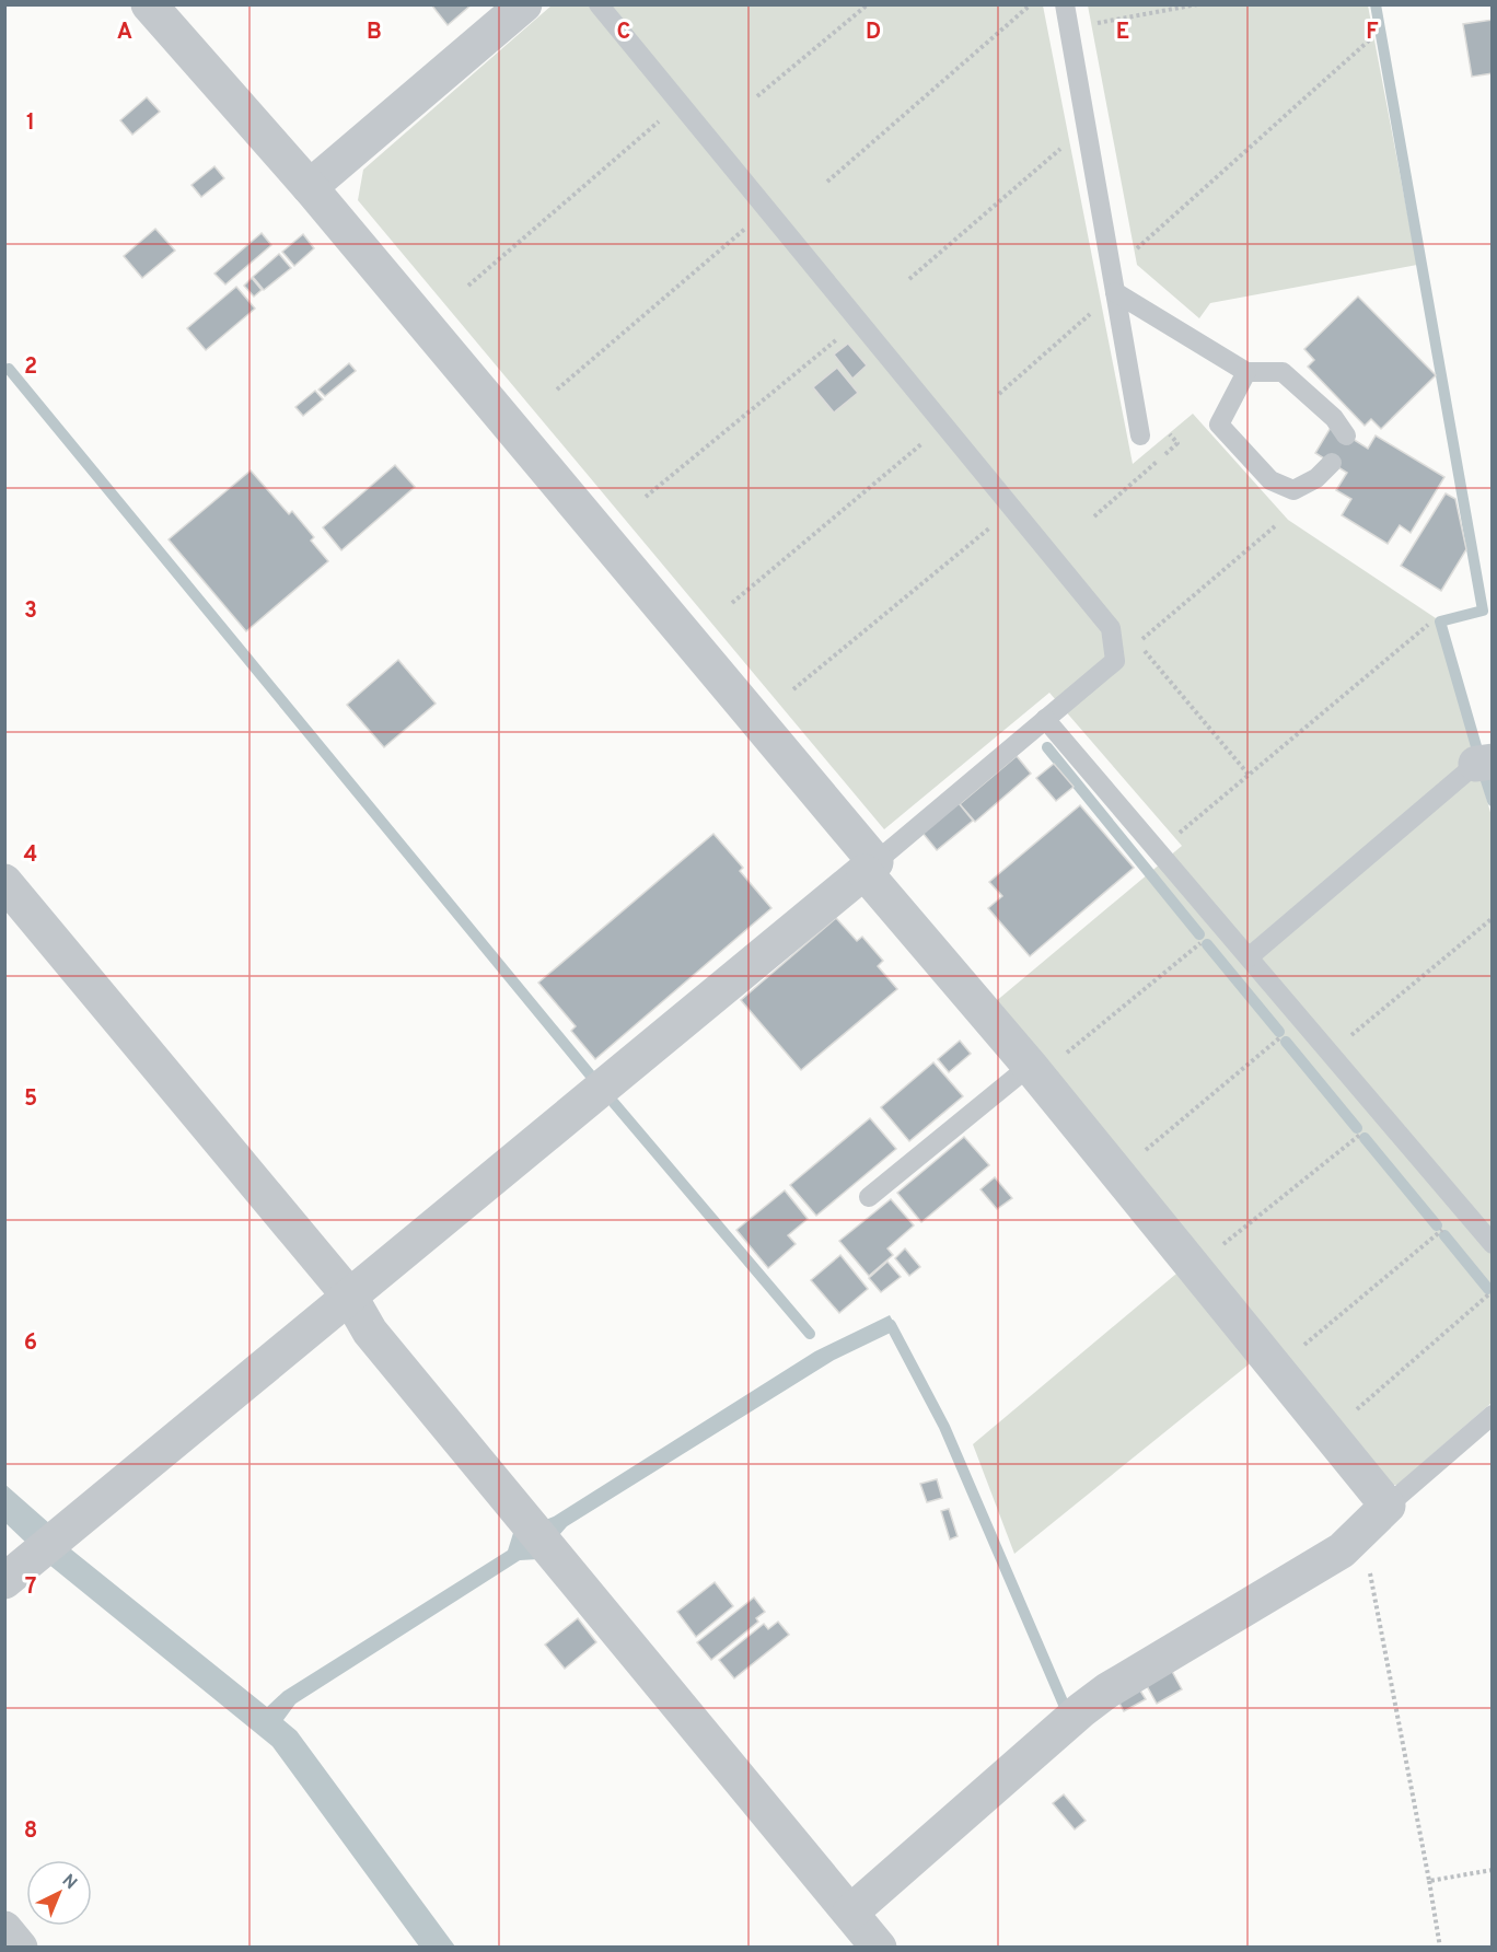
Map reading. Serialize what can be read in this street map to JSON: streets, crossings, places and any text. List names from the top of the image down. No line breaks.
{"north":"top right","grid":{"columns":["A","B","C","D","E","F"],"rows":["1","2","3","4","5","6","7","8"]}}
